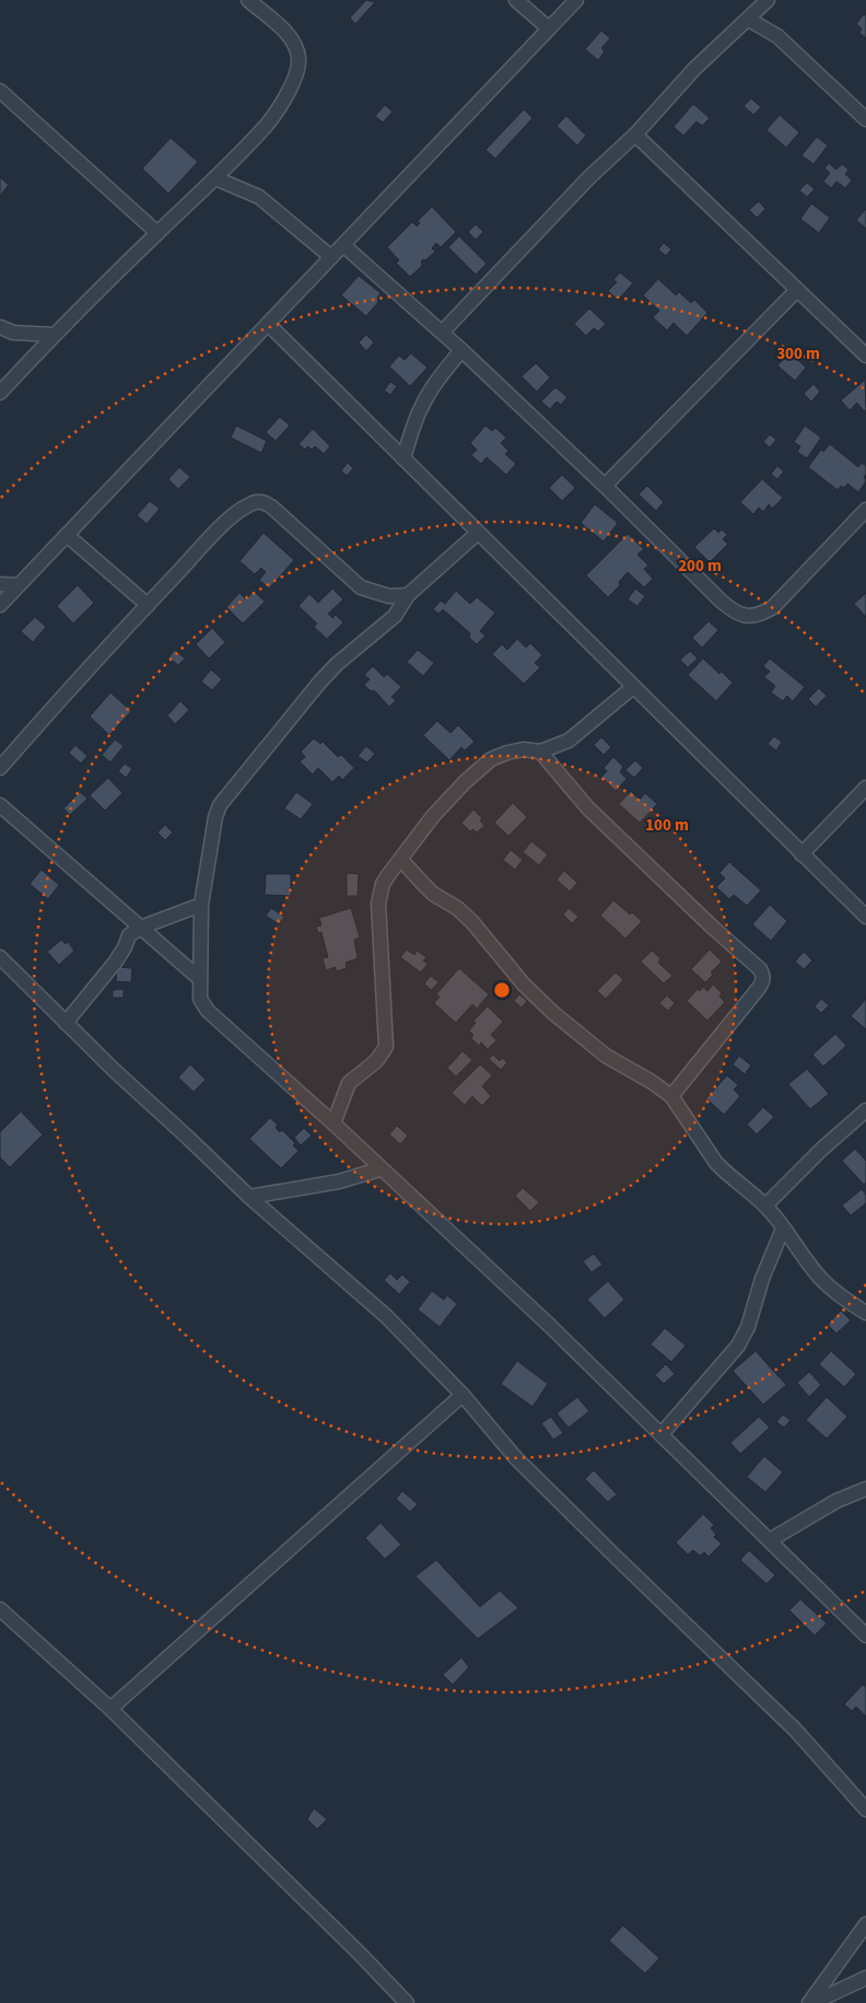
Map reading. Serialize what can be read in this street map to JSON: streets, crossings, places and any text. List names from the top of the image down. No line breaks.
{"rings":["300 m","200 m","100 m"]}
